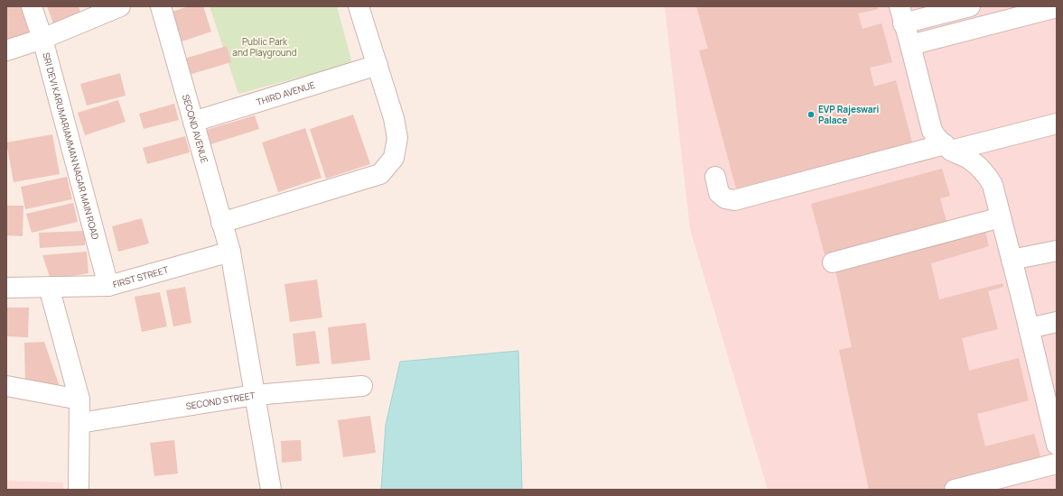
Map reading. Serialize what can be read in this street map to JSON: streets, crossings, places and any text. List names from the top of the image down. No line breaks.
{"streets":{"street":["THIRD AVENUE","SECOND AVENUE","SRI DEVI KARUMARIAMMAN NAGAR MAIN ROAD","FIRST STREET","SECOND STREET"]},"crossings":[["THIRD AVENUE","SECOND AVENUE"],["SECOND AVENUE","FIRST STREET"],["SECOND AVENUE","SECOND STREET"],["SRI DEVI KARUMARIAMMAN NAGAR MAIN ROAD","FIRST STREET"]],"parks":["Public Park and Playground"],"places":["EVP Rajeswari Palace"]}
